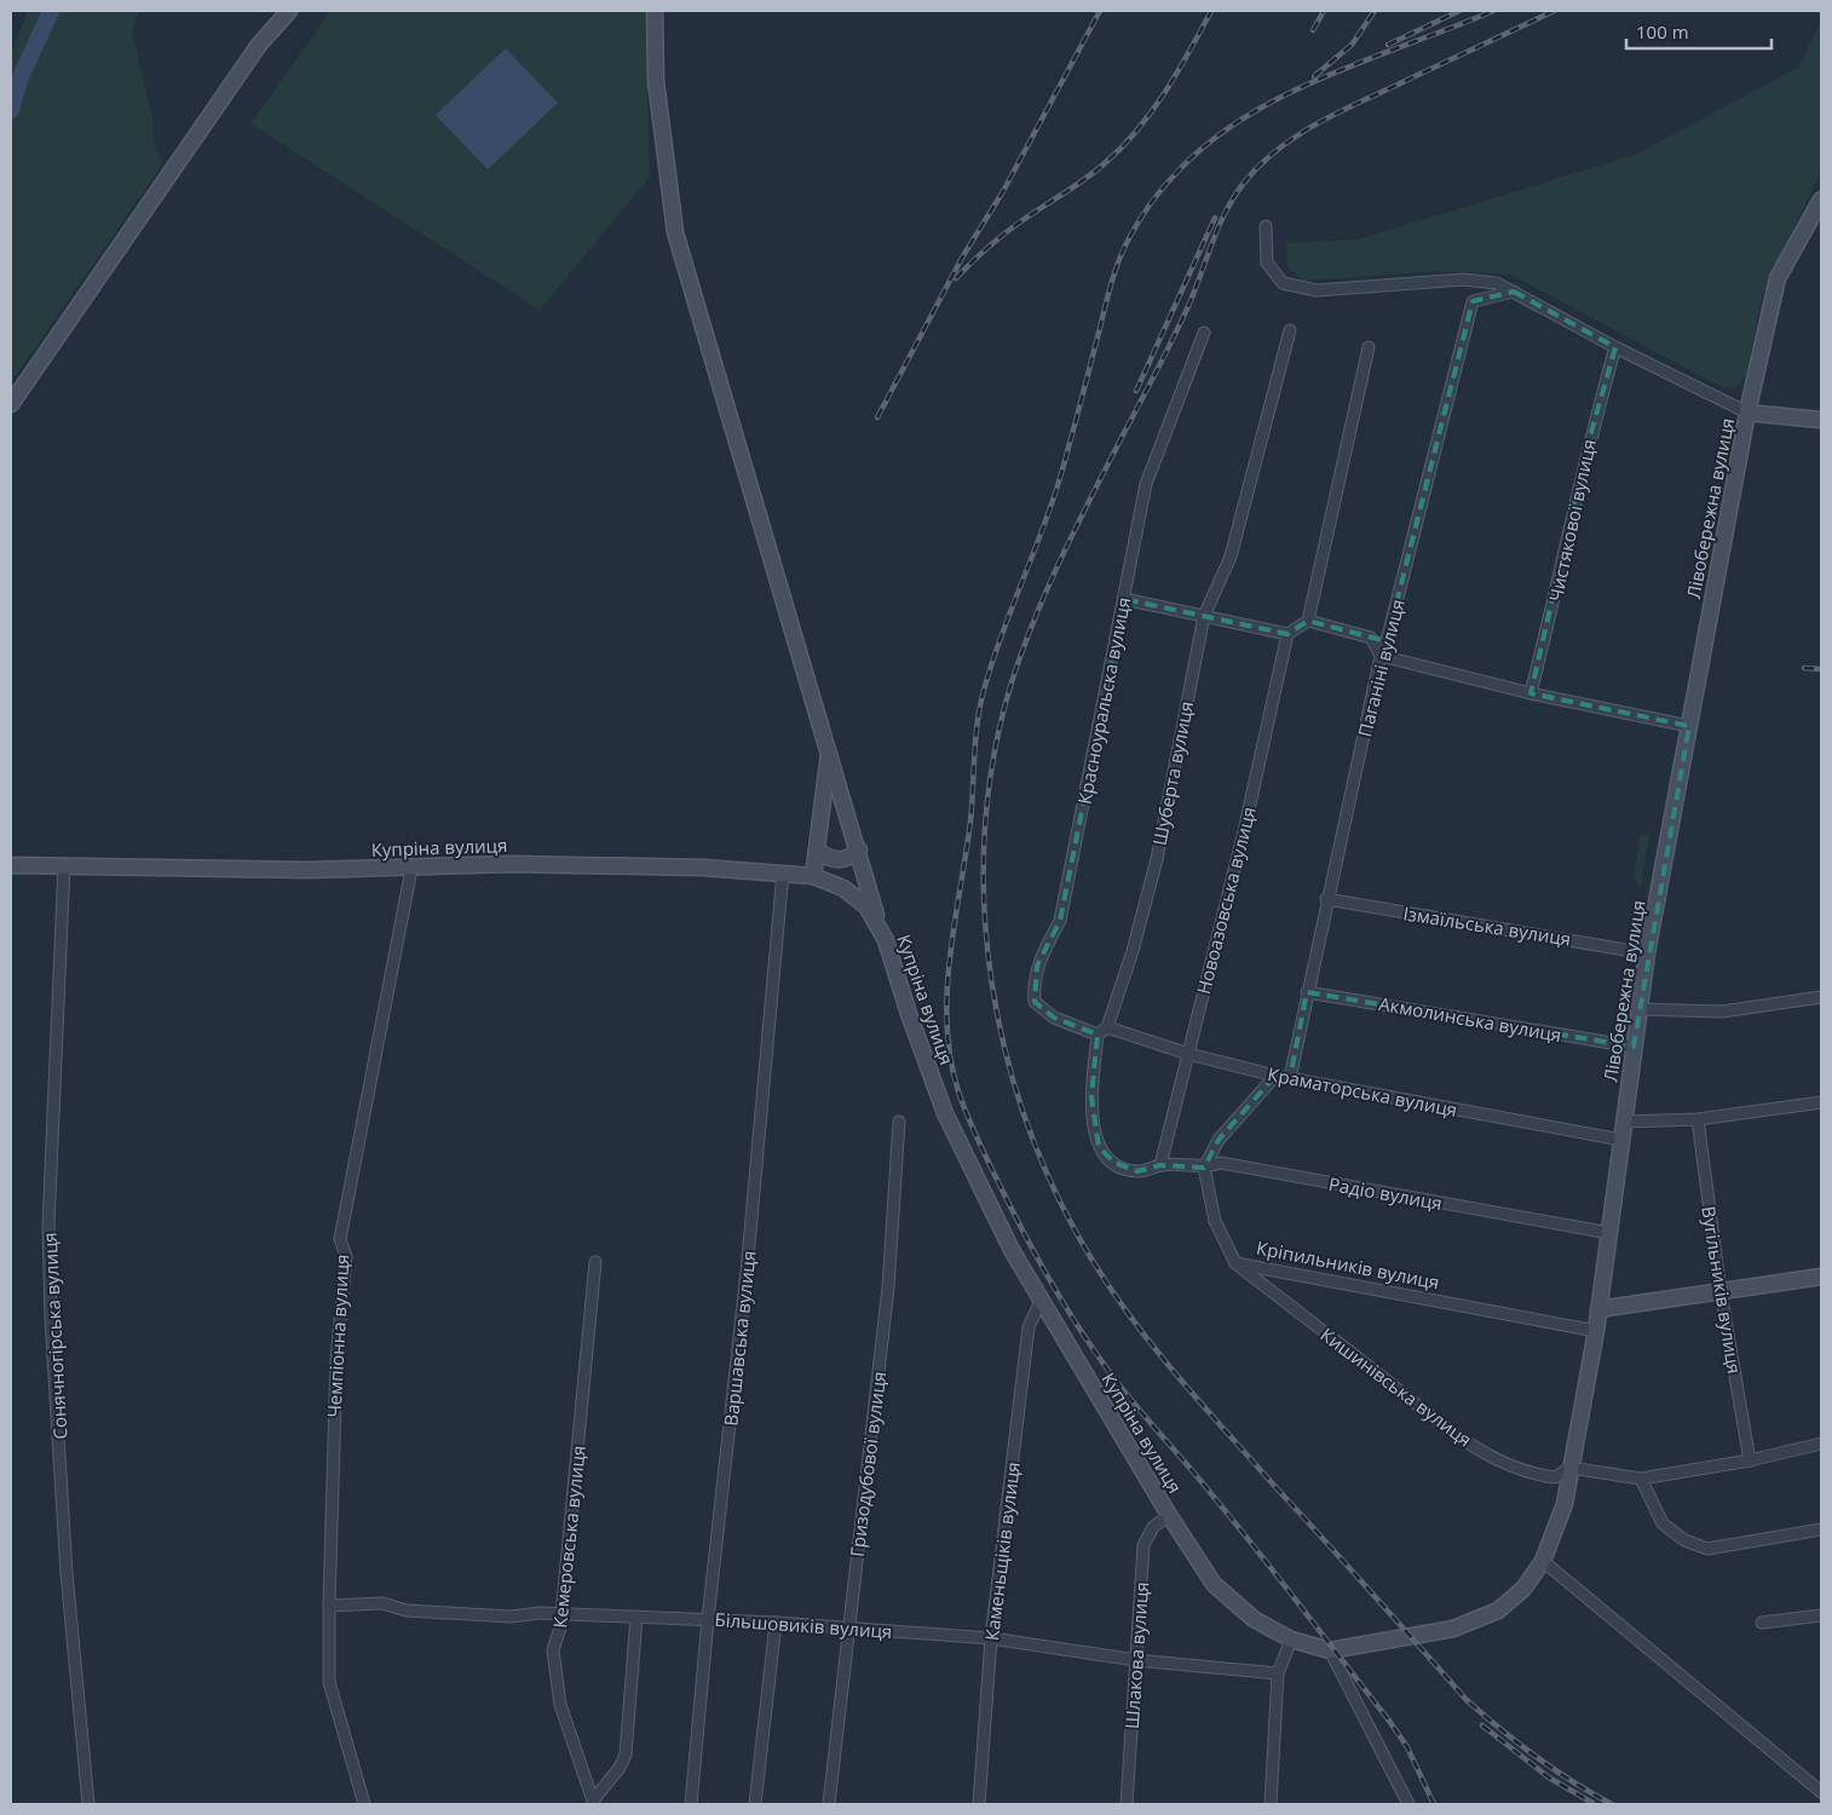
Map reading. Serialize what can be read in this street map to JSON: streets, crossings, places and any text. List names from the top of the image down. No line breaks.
{"streets":{"main road":["Лівобережна вулиця","Купріна вулиця"],"street":["Чистякової вулиця","Паганіні вулиця","Красноуральска вулиця","Шуберта вулиця","Новоазовська вулиця","Ізмаїльська вулиця","Акмолинська вулиця","Краматорська вулиця","Радіо вулиця","Кріпильників вулиця","Вугільників вулиця","Сонячногірська вулиця","Чемпіонна вулиця","Варшавська вулиця","Кишинівська вулиця","Гризодубової вулиця","Кемеровська вулиця","Каменьщіків вулиця","Більшовиків вулиця","Шлакова вулиця"]},"crossings":[["Лівобережна вулиця","Купріна вулиця"],["Лівобережна вулиця","Ізмаїльська вулиця"],["Лівобережна вулиця","Акмолинська вулиця"],["Лівобережна вулиця","Краматорська вулиця"],["Лівобережна вулиця","Радіо вулиця"],["Лівобережна вулиця","Кріпильників вулиця"],["Лівобережна вулиця","Кишинівська вулиця"],["Паганіні вулиця","Ізмаїльська вулиця"],["Паганіні вулиця","Акмолинська вулиця"],["Паганіні вулиця","Краматорська вулиця"],["Красноуральска вулиця","Шуберта вулиця"],["Красноуральска вулиця","Краматорська вулиця"],["Шуберта вулиця","Новоазовська вулиця"],["Шуберта вулиця","Краматорська вулиця"],["Шуберта вулиця","Радіо вулиця"],["Купріна вулиця","Сонячногірська вулиця"],["Купріна вулиця","Чемпіонна вулиця"],["Купріна вулиця","Варшавська вулиця"],["Купріна вулиця","Каменьщіків вулиця"],["Купріна вулиця","Шлакова вулиця"],["Новоазовська вулиця","Краматорська вулиця"],["Новоазовська вулиця","Радіо вулиця"],["Радіо вулиця","Кріпильників вулиця"],["Кріпильників вулиця","Кишинівська вулиця"],["Чемпіонна вулиця","Більшовиків вулиця"],["Варшавська вулиця","Більшовиків вулиця"],["Гризодубової вулиця","Більшовиків вулиця"],["Кемеровська вулиця","Більшовиків вулиця"],["Каменьщіків вулиця","Більшовиків вулиця"],["Більшовиків вулиця","Шлакова вулиця"]],"scale_bar":"100 m"}
